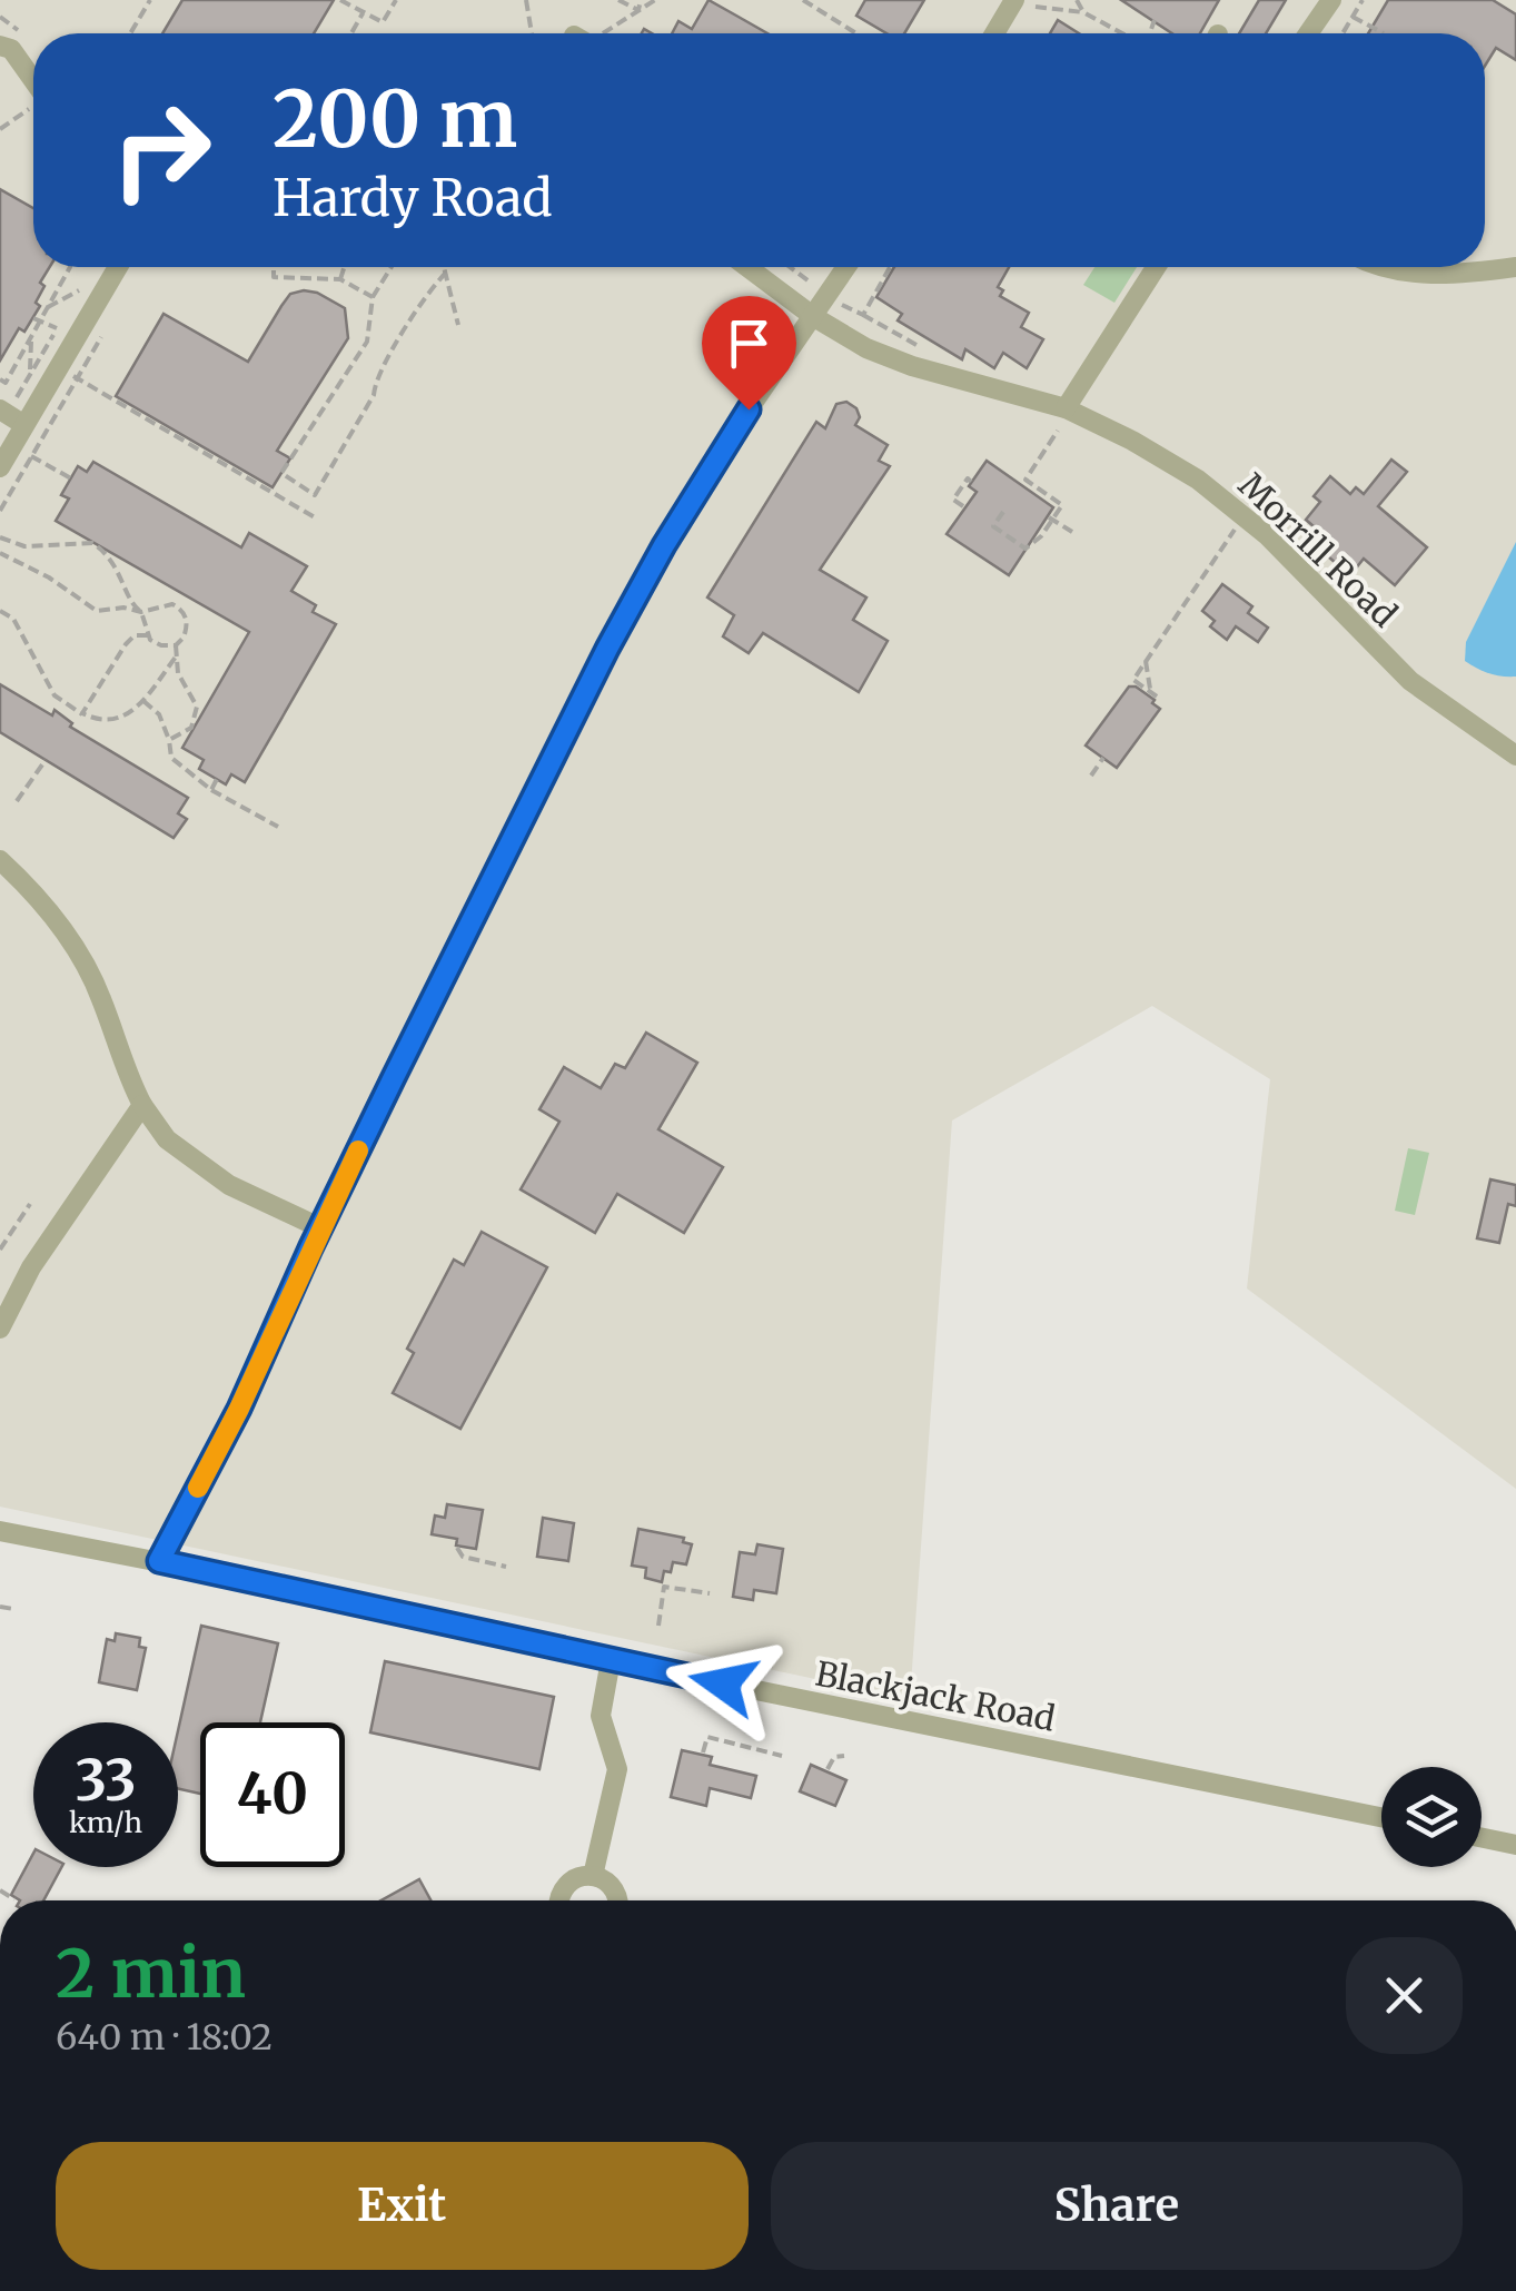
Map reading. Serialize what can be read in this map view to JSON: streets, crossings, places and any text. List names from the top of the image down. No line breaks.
{"streets":{"street":["Morrill Road","Blackjack Road"]},"page":{"turn":["200 m","Hardy Road"],"speed":"33 km/h","limit":"40","heading":["2 min","640 m · 18:02"],"buttons":["Exit","Share"]}}
